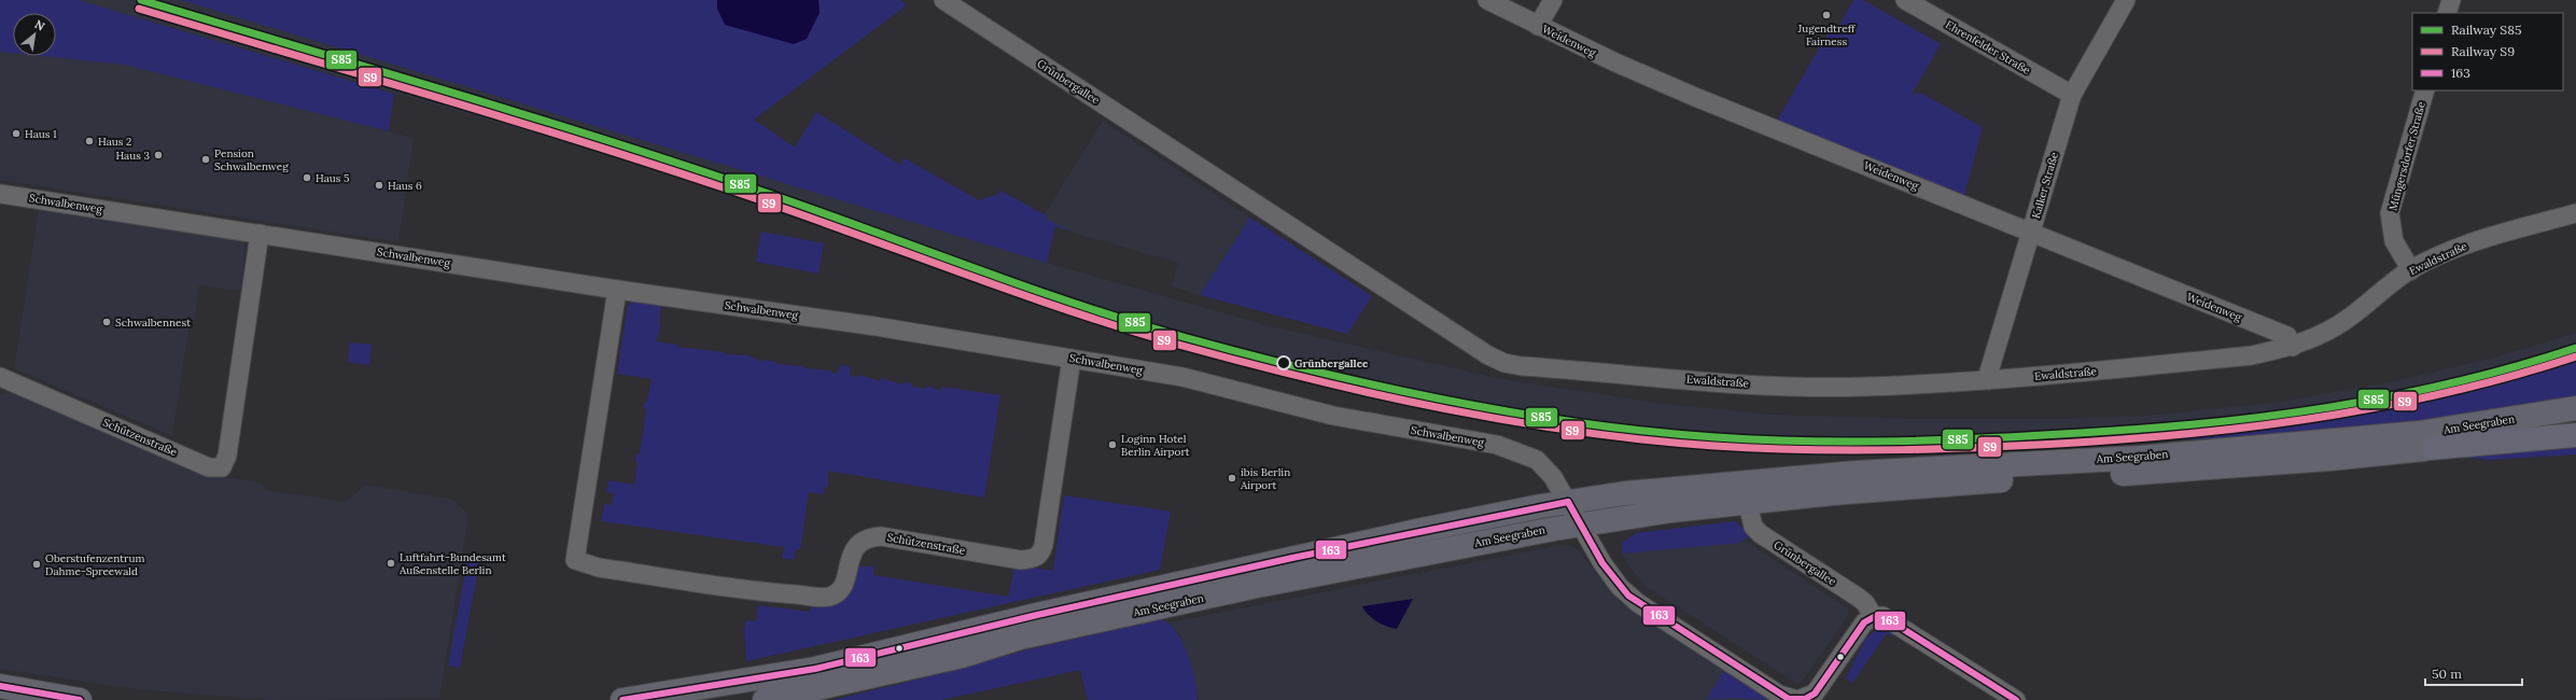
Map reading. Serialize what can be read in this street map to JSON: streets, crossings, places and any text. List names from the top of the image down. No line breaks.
{"streets":{"main road":["Am Seegraben"],"street":["Weidenweg","Ehrenfelder Straße","Grünbergallee","Müngersdorfer Straße","Kalker Straße","Schwalbenweg","Ewaldstraße","Schützenstraße"]},"crossings":[["Weidenweg","Kalker Straße"],["Weidenweg","Ewaldstraße"],["Ehrenfelder Straße","Kalker Straße"],["Grünbergallee","Ewaldstraße"],["Grünbergallee","Am Seegraben"],["Müngersdorfer Straße","Ewaldstraße"],["Kalker Straße","Ewaldstraße"],["Schwalbenweg","Am Seegraben"],["Schwalbenweg","Schützenstraße"]],"places":["Jugendtreff Fairness","Haus 1","Haus 2","Haus 3","Pension Schwalbenweg","Haus 5","Haus 6","Schwalbennest","Grünbergallee","Loginn Hotel Berlin Airport","ibis Berlin Airport","Luftfahrt-Bundesamt Außenstelle Berlin","Oberstufenzentrum Dahme-Spreewald"],"lines":["rail line S85","rail line S9","transit line 163"],"legend":["Railway S85","Railway S9","163"],"scale_bar":"50 m","north":"top right"}
